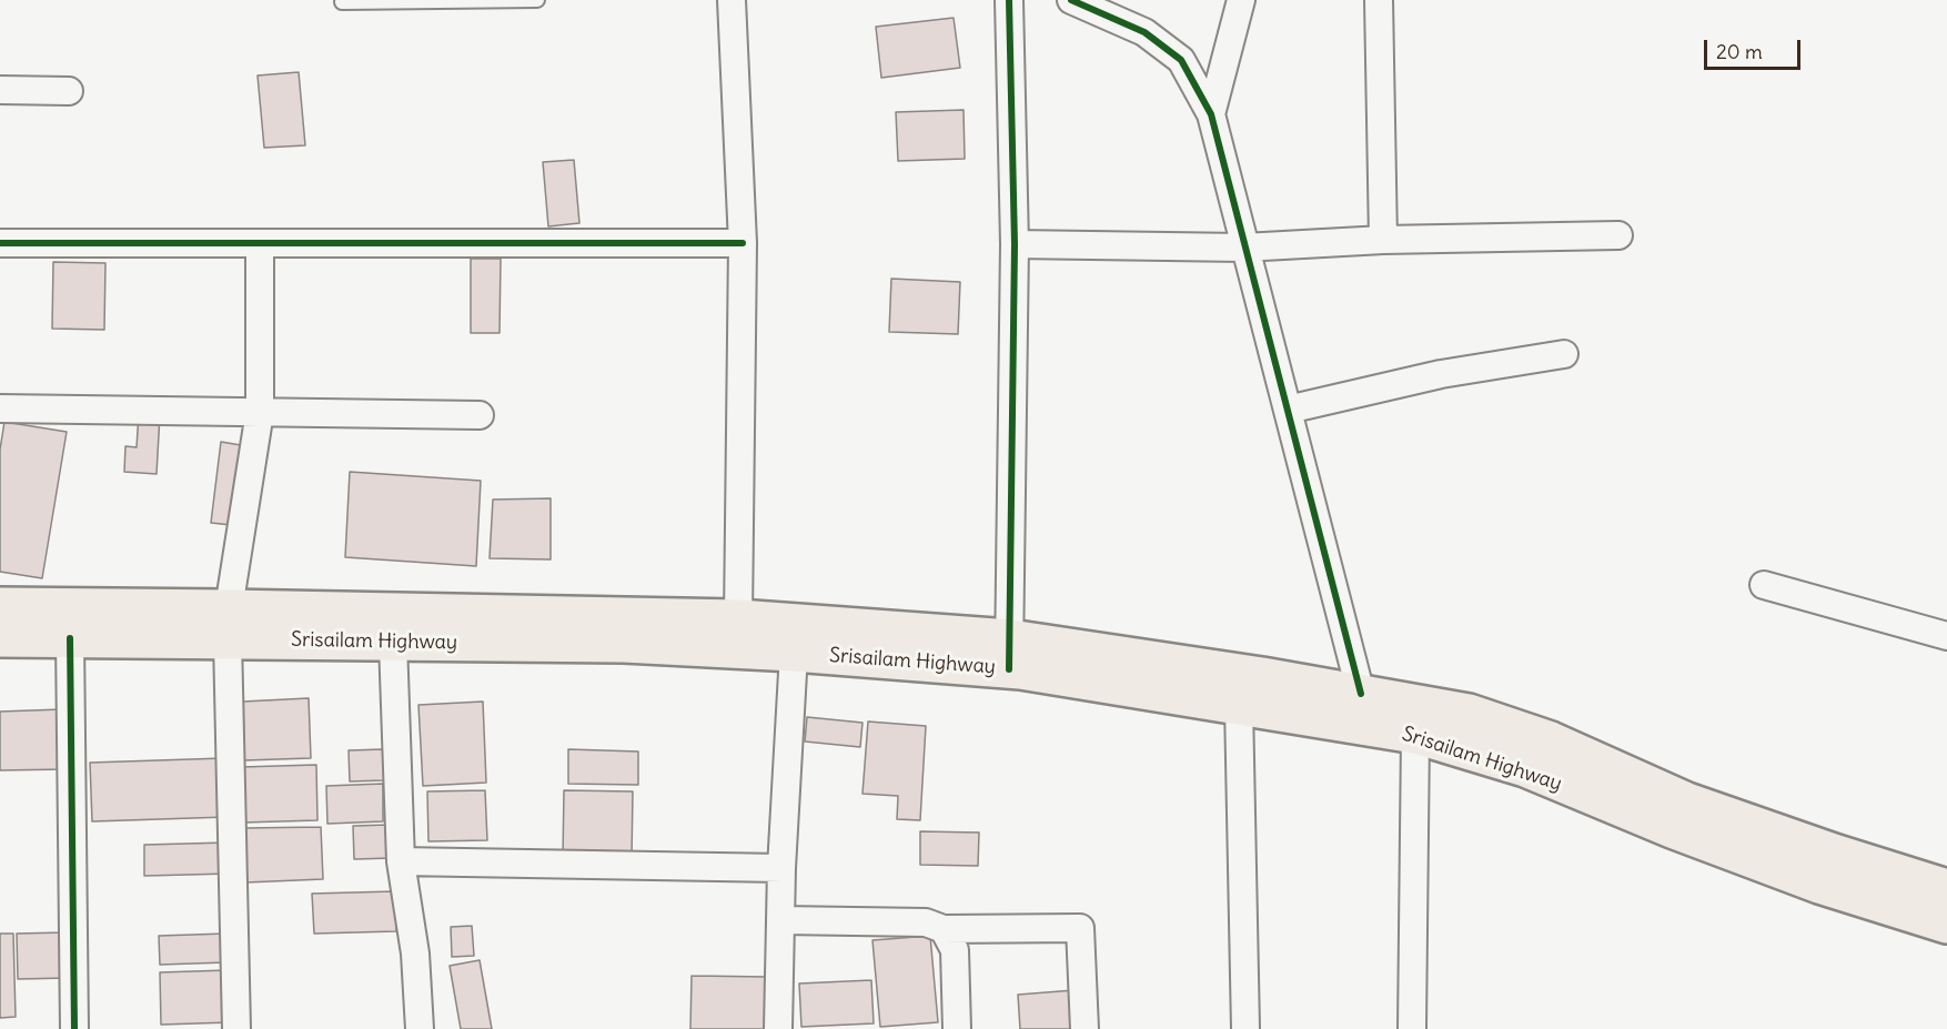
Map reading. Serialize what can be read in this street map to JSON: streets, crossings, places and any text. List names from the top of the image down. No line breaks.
{"streets":{"highway":["Srisailam Highway"]},"scale_bar":"20 m"}
